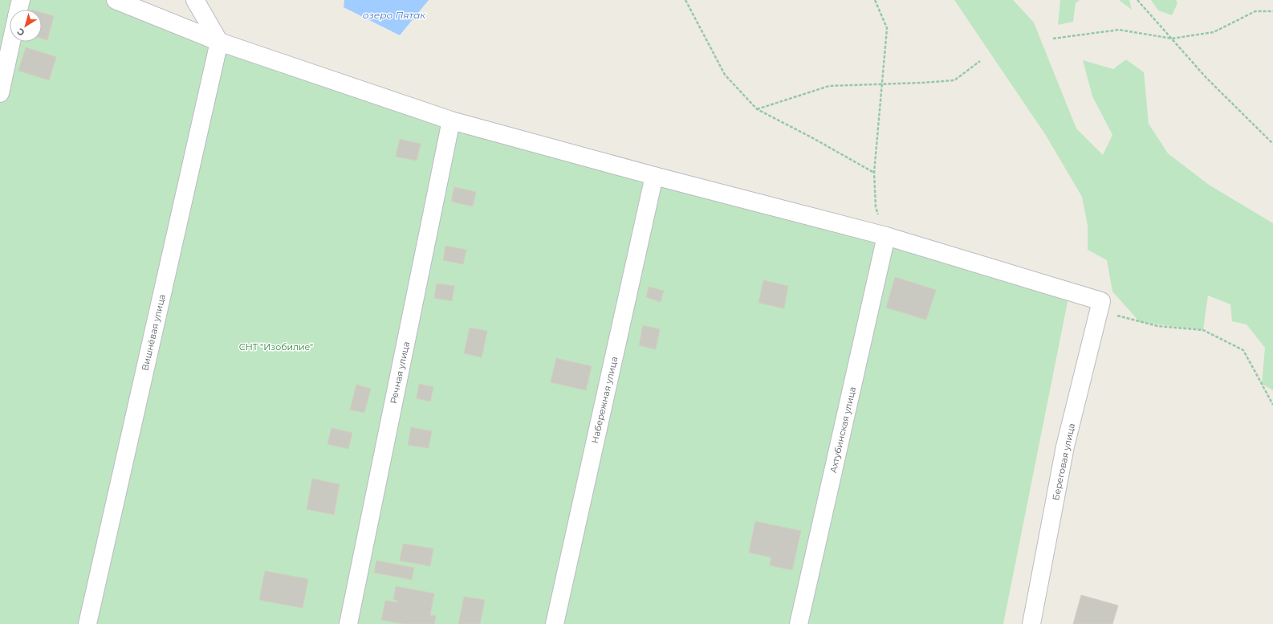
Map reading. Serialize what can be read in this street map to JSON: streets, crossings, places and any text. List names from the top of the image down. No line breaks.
{"streets":{"street":["Вишнёвая улица","Речная улица","Набережная улица","Ахтубинская улица","Береговая улица"]},"water":["озеро Пятак"],"parks":["СНТ \"Изобилие\""],"north":"bottom left"}
